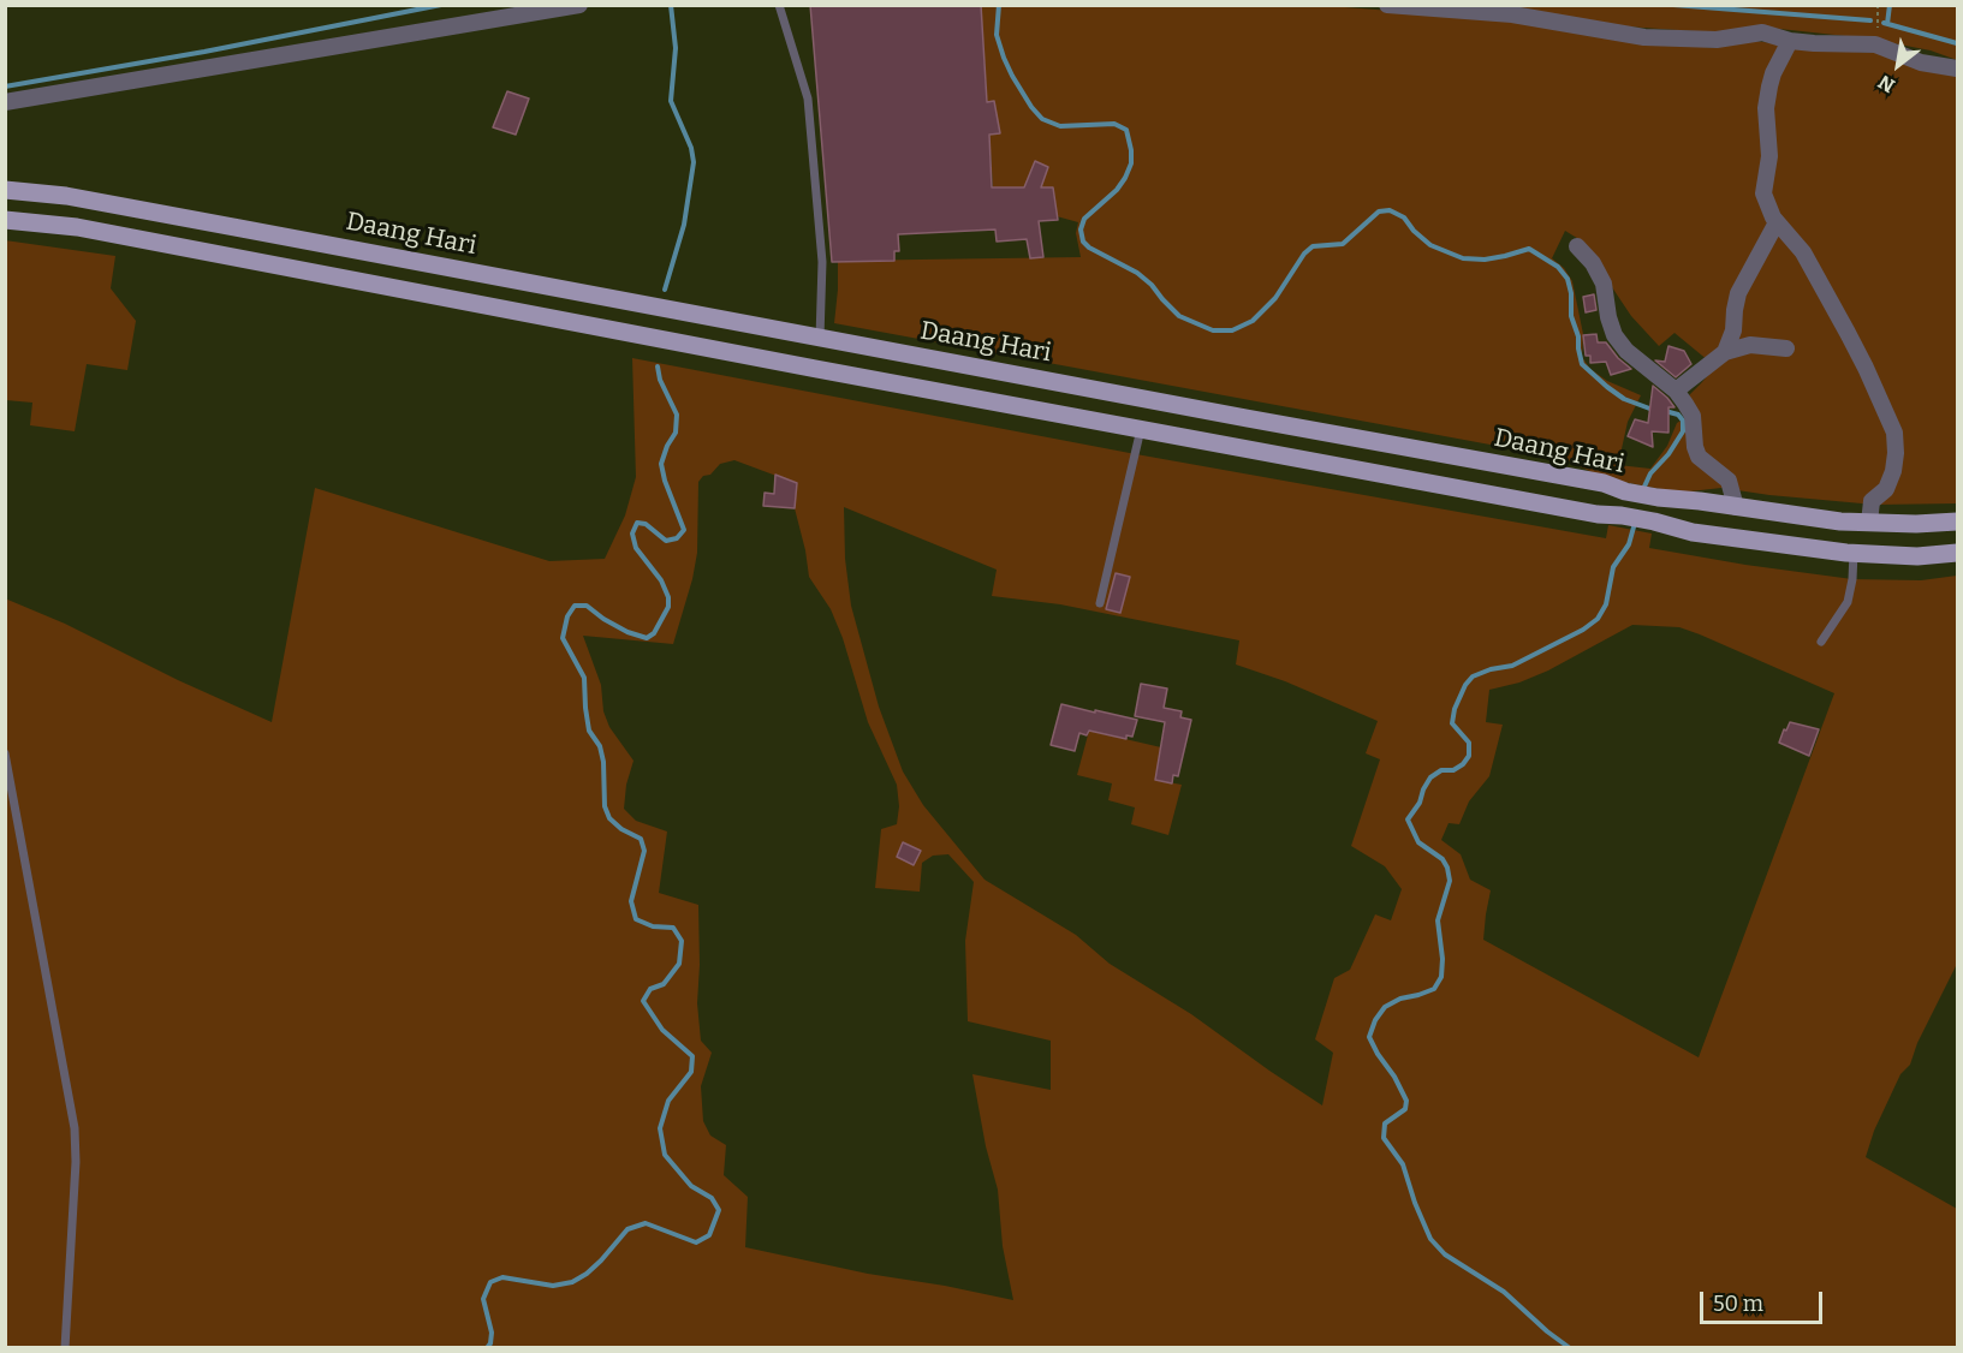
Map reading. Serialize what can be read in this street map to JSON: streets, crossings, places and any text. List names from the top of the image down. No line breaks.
{"streets":{"main road":["Daang Hari"]},"scale_bar":"50 m","north":"bottom left"}
